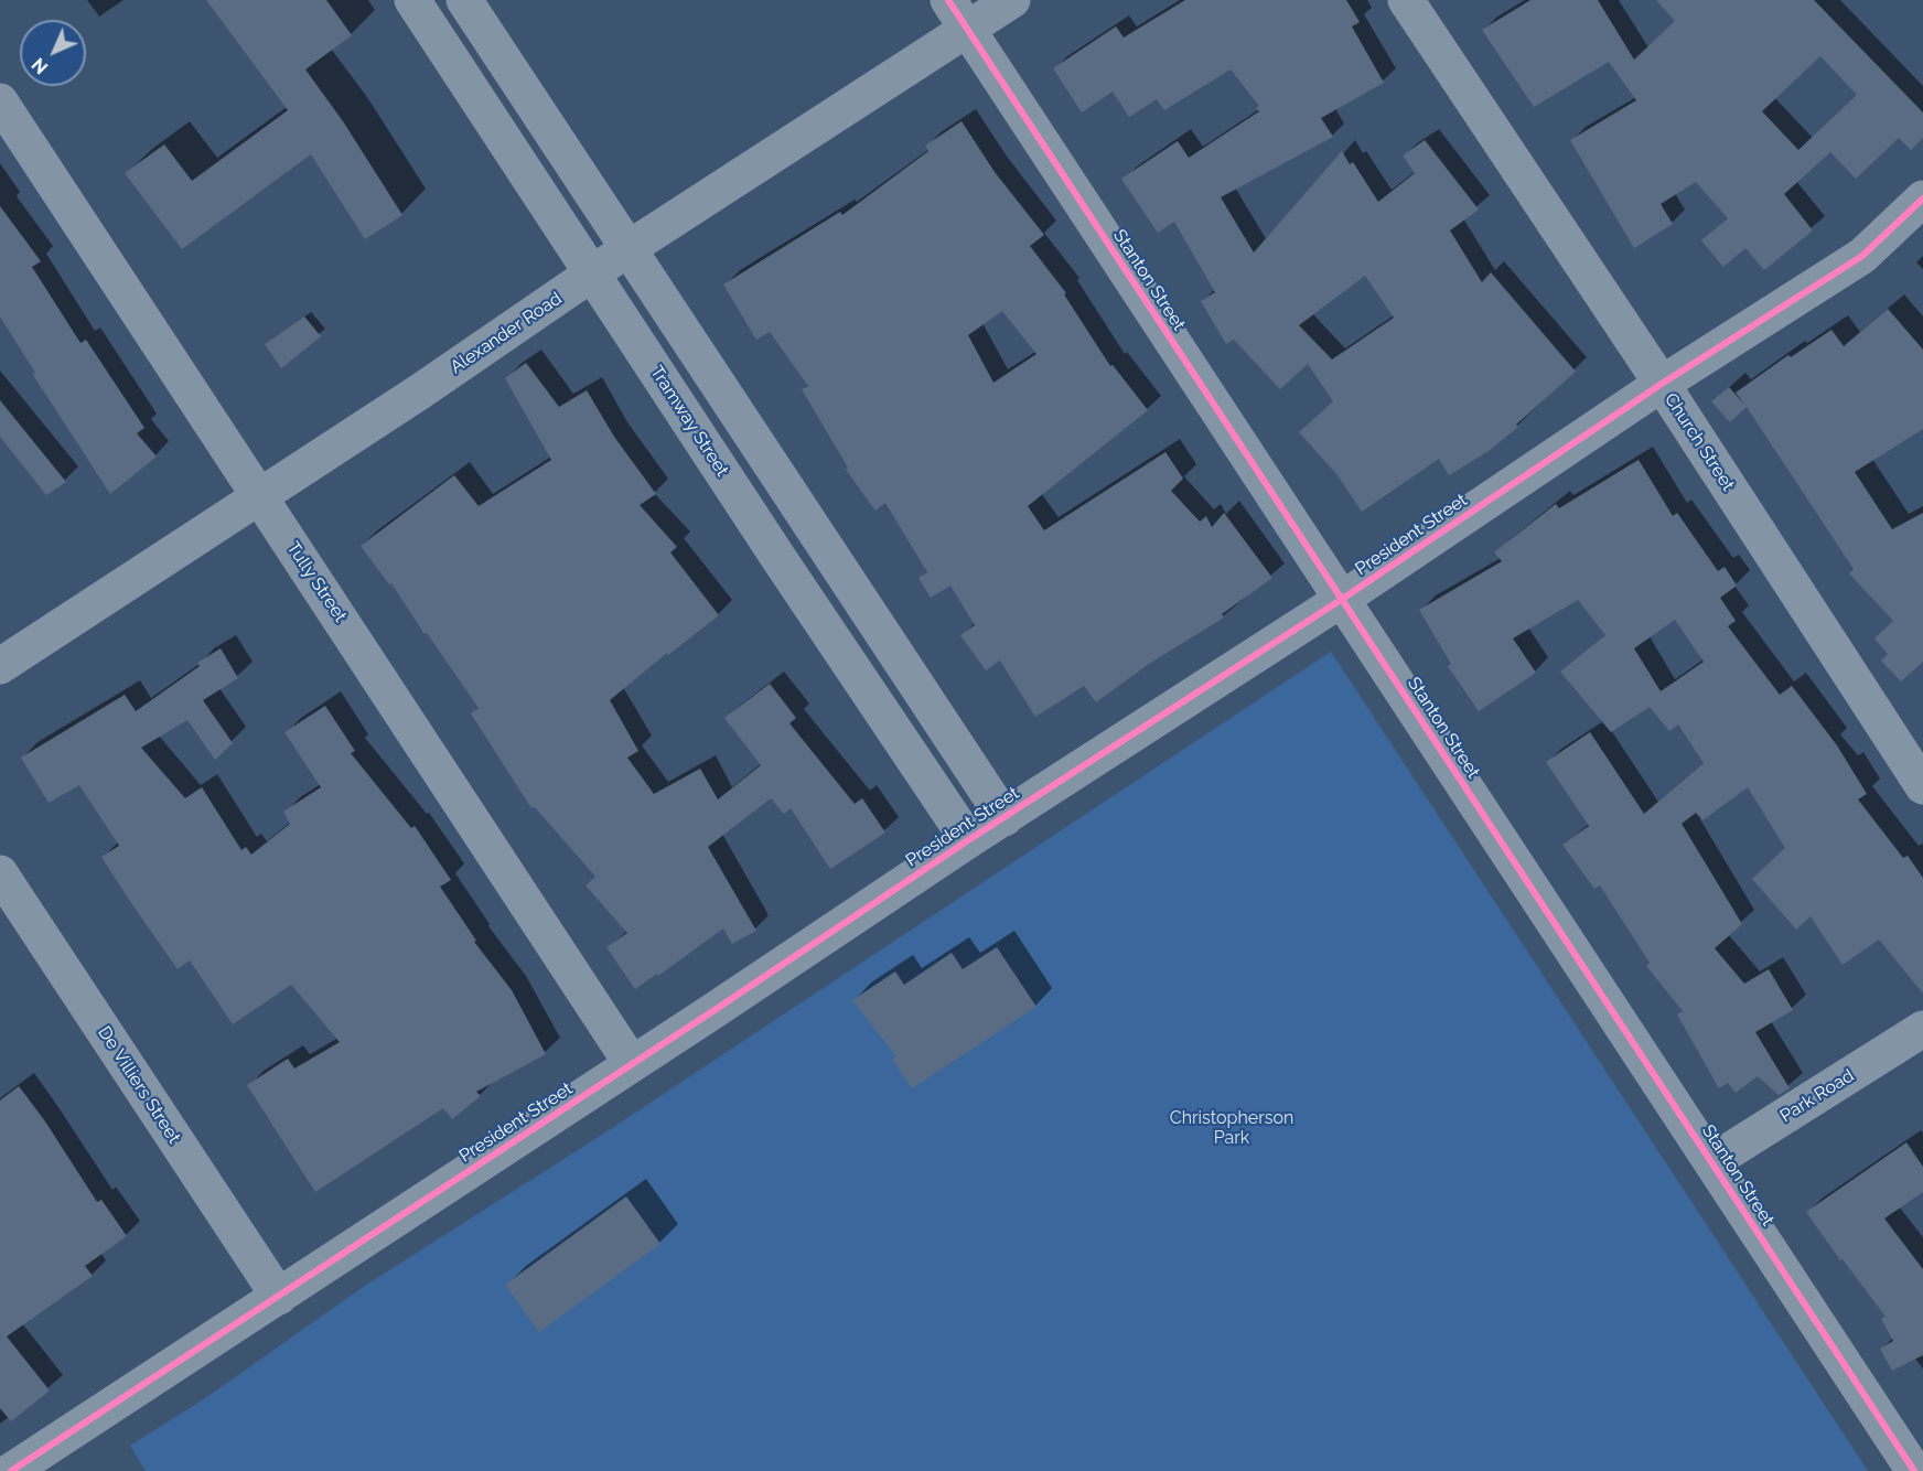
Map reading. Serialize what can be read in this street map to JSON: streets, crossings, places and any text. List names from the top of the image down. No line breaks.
{"streets":{"street":["Stanton Street","Alexander Road","Tramway Street","Church Street","President Street","Tully Street","De Villiers Street","Park Road"]},"crossings":[["Stanton Street","Alexander Road"],["Stanton Street","President Street"],["Stanton Street","Park Road"],["Alexander Road","Tramway Street"],["Alexander Road","Tully Street"],["Tramway Street","President Street"],["Church Street","President Street"],["President Street","Tully Street"],["President Street","De Villiers Street"]],"parks":["Christopherson Park"],"north":"bottom left"}
